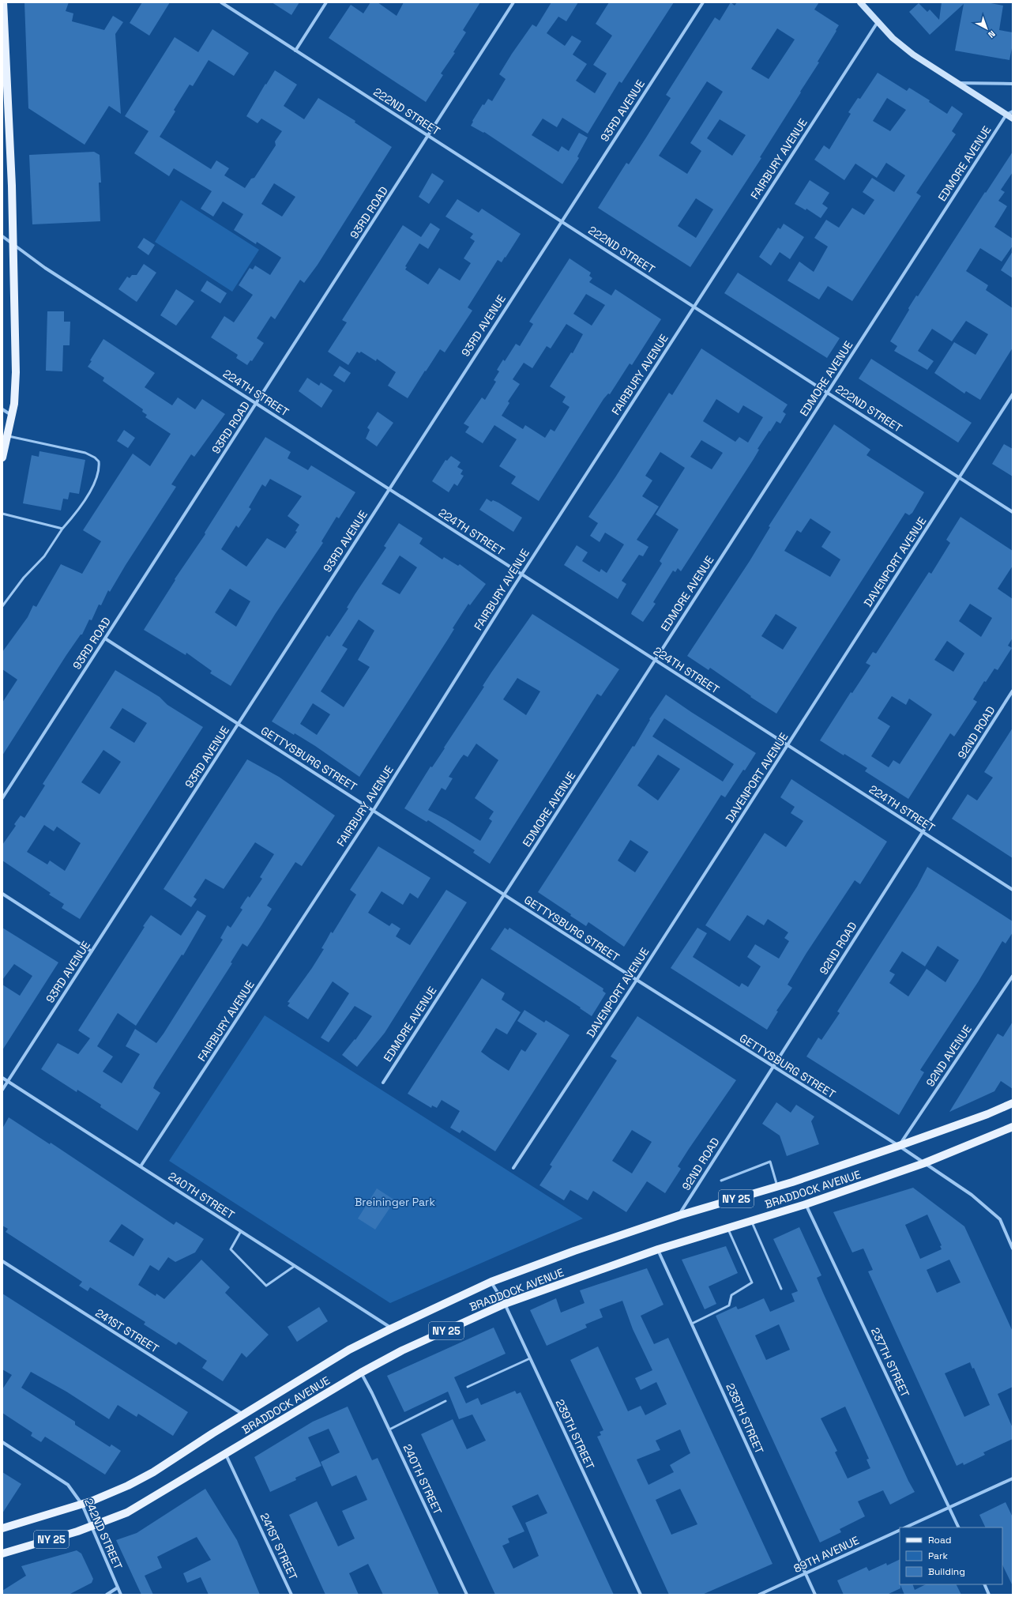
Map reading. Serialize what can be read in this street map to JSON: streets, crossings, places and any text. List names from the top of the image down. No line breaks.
{"streets":{"main road":["BRADDOCK AVENUE","NY 25"],"street":["93RD AVENUE","222ND STREET","FAIRBURY AVENUE","EDMORE AVENUE","93RD ROAD","224TH STREET","DAVENPORT AVENUE","92ND ROAD","GETTYSBURG STREET","92ND AVENUE","240TH STREET","241ST STREET","237TH STREET","238TH STREET","239TH STREET","242ND STREET","89TH AVENUE"]},"crossings":[["93RD AVENUE","222ND STREET"],["93RD AVENUE","224TH STREET"],["93RD AVENUE","GETTYSBURG STREET"],["93RD AVENUE","240TH STREET"],["222ND STREET","FAIRBURY AVENUE"],["222ND STREET","EDMORE AVENUE"],["222ND STREET","93RD ROAD"],["222ND STREET","DAVENPORT AVENUE"],["FAIRBURY AVENUE","224TH STREET"],["FAIRBURY AVENUE","GETTYSBURG STREET"],["FAIRBURY AVENUE","240TH STREET"],["EDMORE AVENUE","224TH STREET"],["EDMORE AVENUE","GETTYSBURG STREET"],["93RD ROAD","224TH STREET"],["93RD ROAD","GETTYSBURG STREET"],["224TH STREET","DAVENPORT AVENUE"],["224TH STREET","92ND ROAD"],["DAVENPORT AVENUE","GETTYSBURG STREET"],["92ND ROAD","GETTYSBURG STREET"],["92ND ROAD","BRADDOCK AVENUE"],["GETTYSBURG STREET","92ND AVENUE"],["GETTYSBURG STREET","BRADDOCK AVENUE"],["92ND AVENUE","BRADDOCK AVENUE"],["BRADDOCK AVENUE","240TH STREET"],["BRADDOCK AVENUE","241ST STREET"],["BRADDOCK AVENUE","237TH STREET"],["BRADDOCK AVENUE","238TH STREET"],["BRADDOCK AVENUE","239TH STREET"],["BRADDOCK AVENUE","242ND STREET"],["238TH STREET","89TH AVENUE"]],"parks":["Breininger Park"],"legend":["Road","Park","Building"],"north":"bottom right"}
